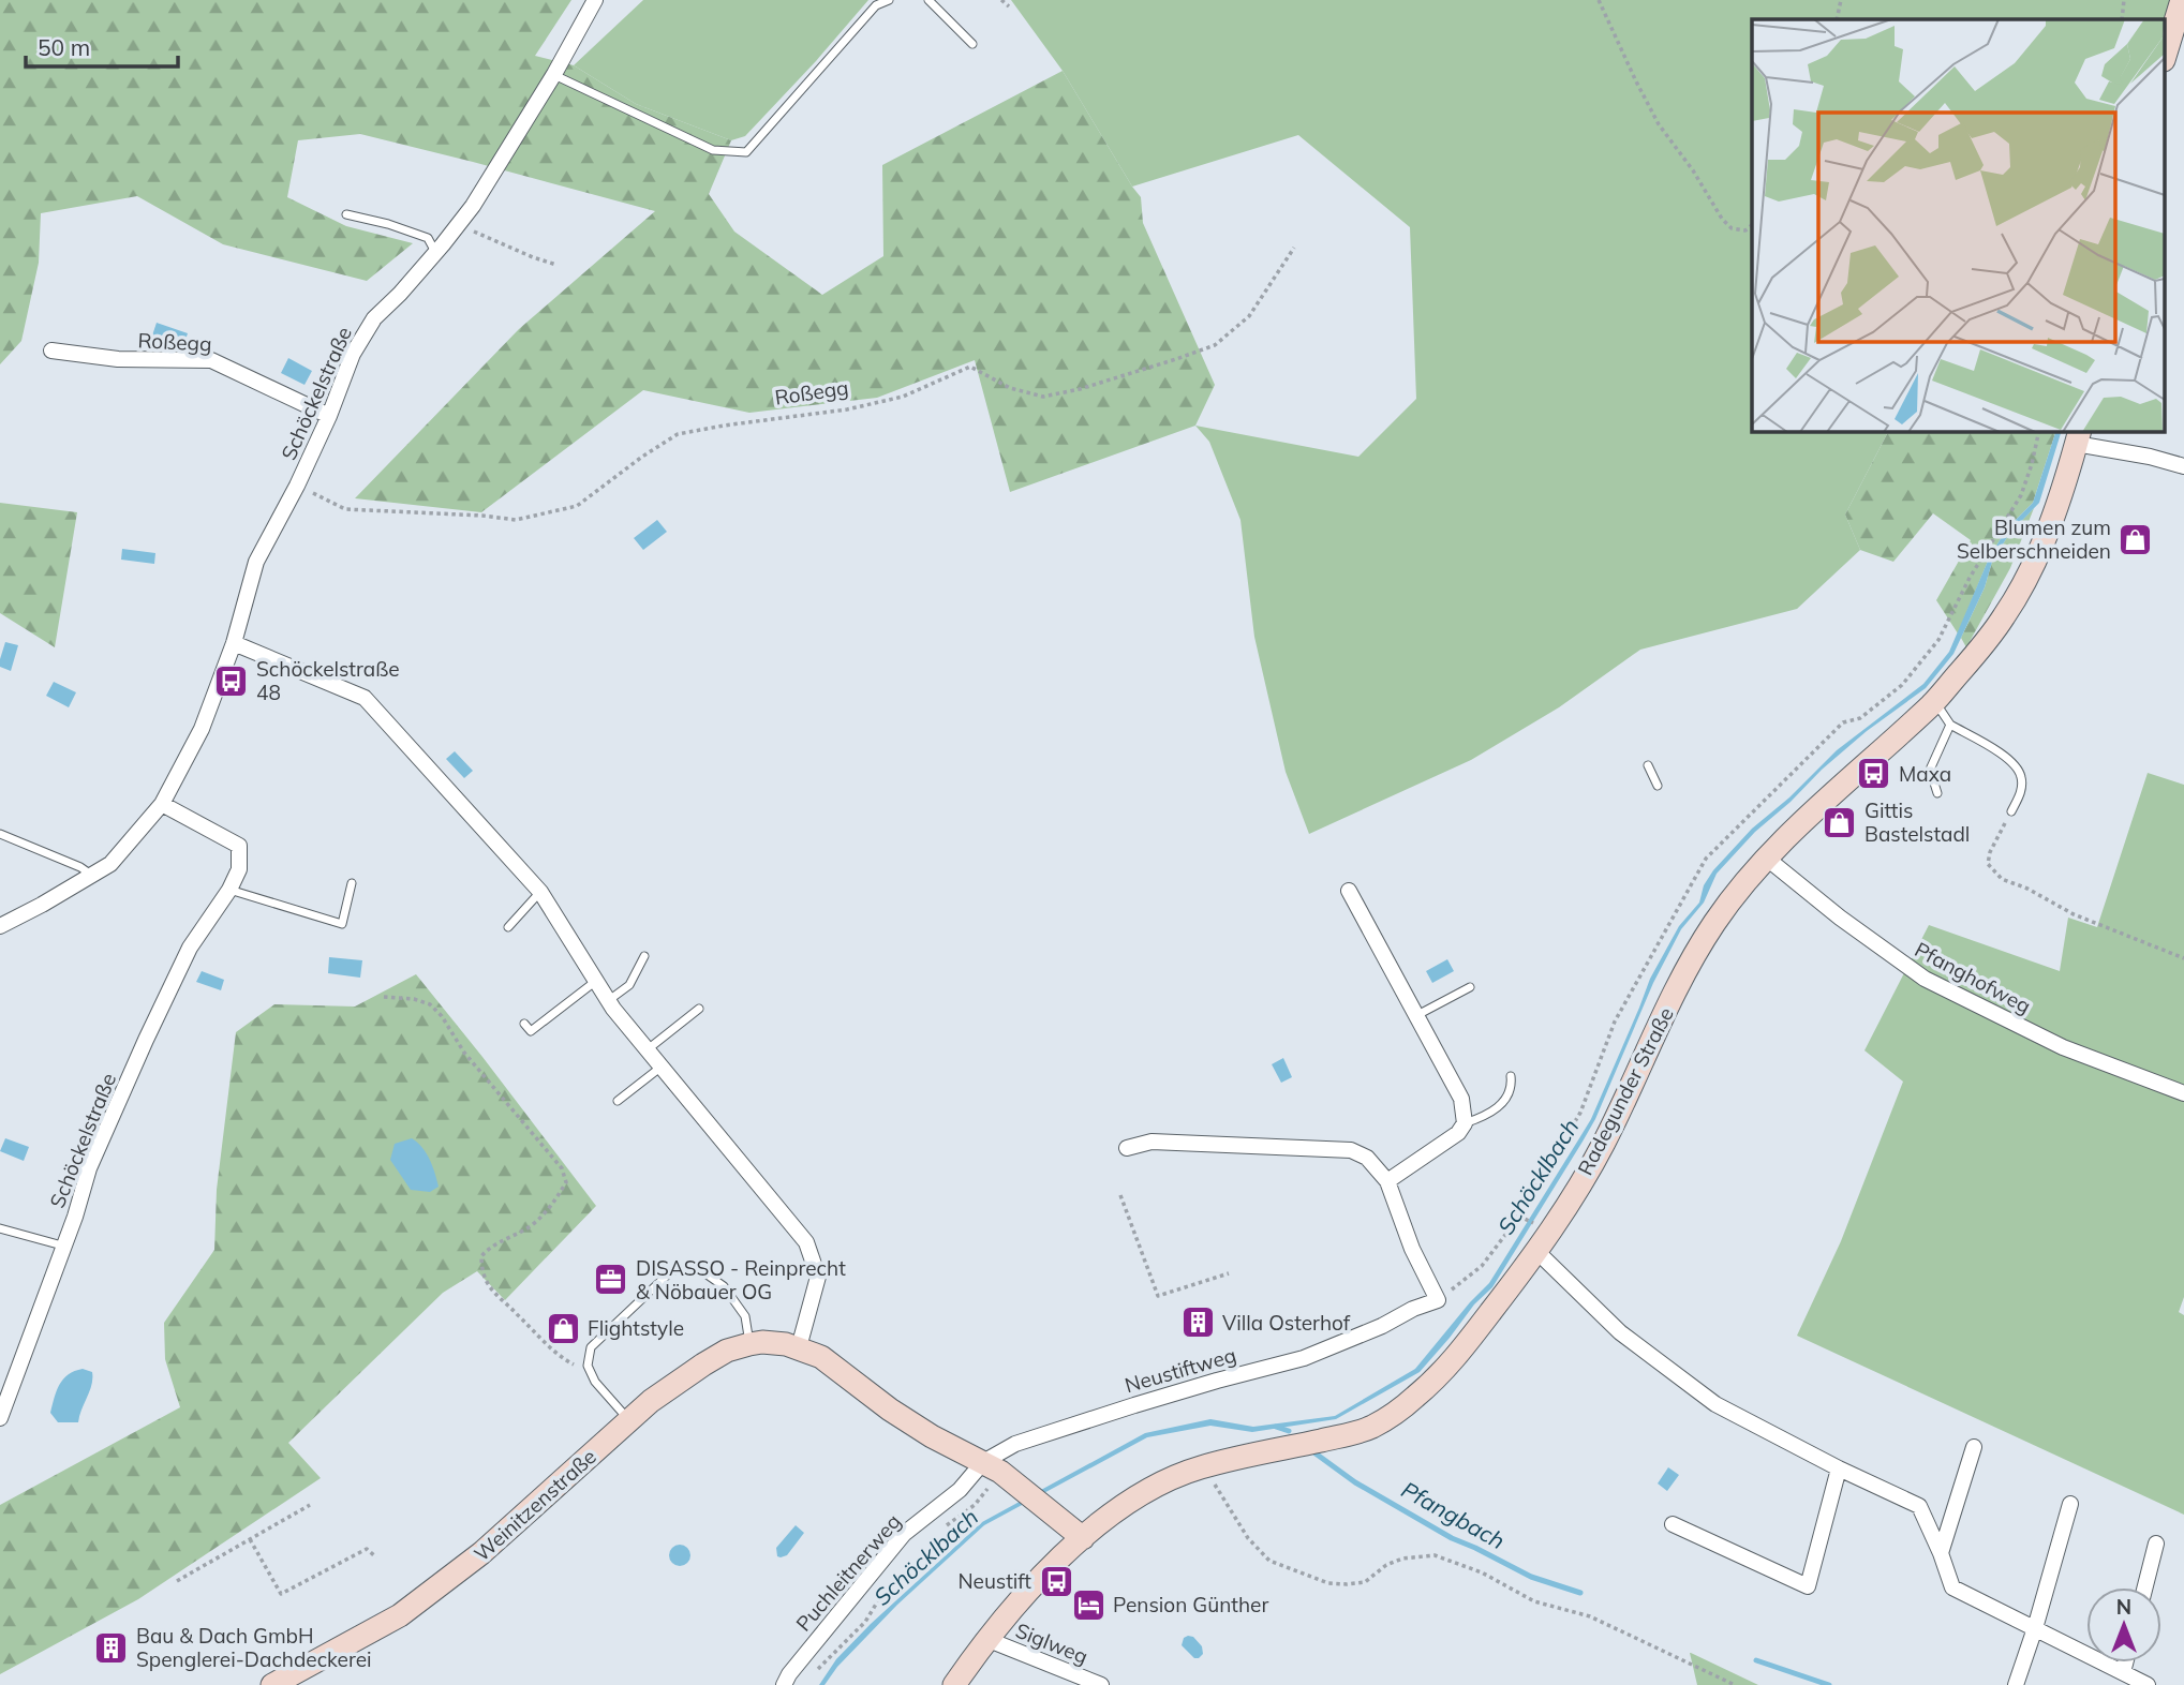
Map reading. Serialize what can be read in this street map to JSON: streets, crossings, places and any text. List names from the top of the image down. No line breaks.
{"streets":{"main road":["Radegunder Straße","Weinitzenstraße"],"street":["Roßegg","Schöckelstraße","Pfanghofweg","Neustiftweg","Puchleitnerweg","Siglweg"]},"crossings":[["Roßegg","Schöckelstraße"],["Pfanghofweg","Radegunder Straße"],["Radegunder Straße","Weinitzenstraße"],["Radegunder Straße","Siglweg"],["Neustiftweg","Weinitzenstraße"],["Neustiftweg","Puchleitnerweg"],["Weinitzenstraße","Puchleitnerweg"]],"water":["Schöcklbach","Pfangbach"],"places":{"shop":["Blumen zum Selberschneiden","Gittis Bastelstadl","Flightstyle"],"bus stop":["Schöckelstraße 48","Maxa","Neustift"],"office":["DISASSO - Reinprecht & Nöbauer OG"],"building":["Villa Osterhof","Bau & Dach GmbH Spenglerei-Dachdeckerei"],"hotel":["Pension Günther"]},"scale_bar":"50 m","north":"top"}
